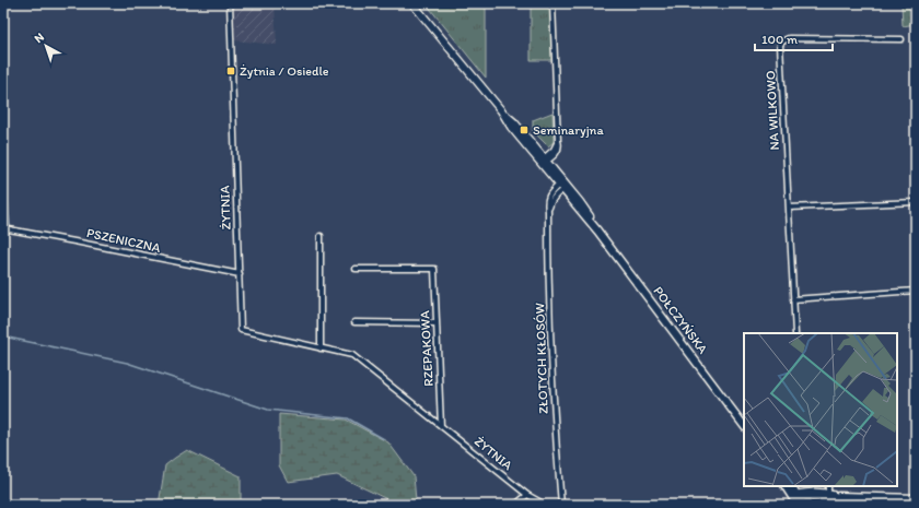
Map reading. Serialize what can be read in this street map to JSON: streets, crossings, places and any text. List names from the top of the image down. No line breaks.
{"streets":{"main road":["POŁCZYŃSKA"],"street":["NA WILKOWO","ŻYTNIA","PSZENICZNA","RZEPAKOWA","ZŁOTYCH KŁOSÓW"]},"crossings":[["ŻYTNIA","PSZENICZNA"],["ŻYTNIA","RZEPAKOWA"],["POŁCZYŃSKA","ZŁOTYCH KŁOSÓW"]],"places":{"transit":["Żytnia / Osiedle","Seminaryjna"]},"scale_bar":"100 m","north":"top left"}
